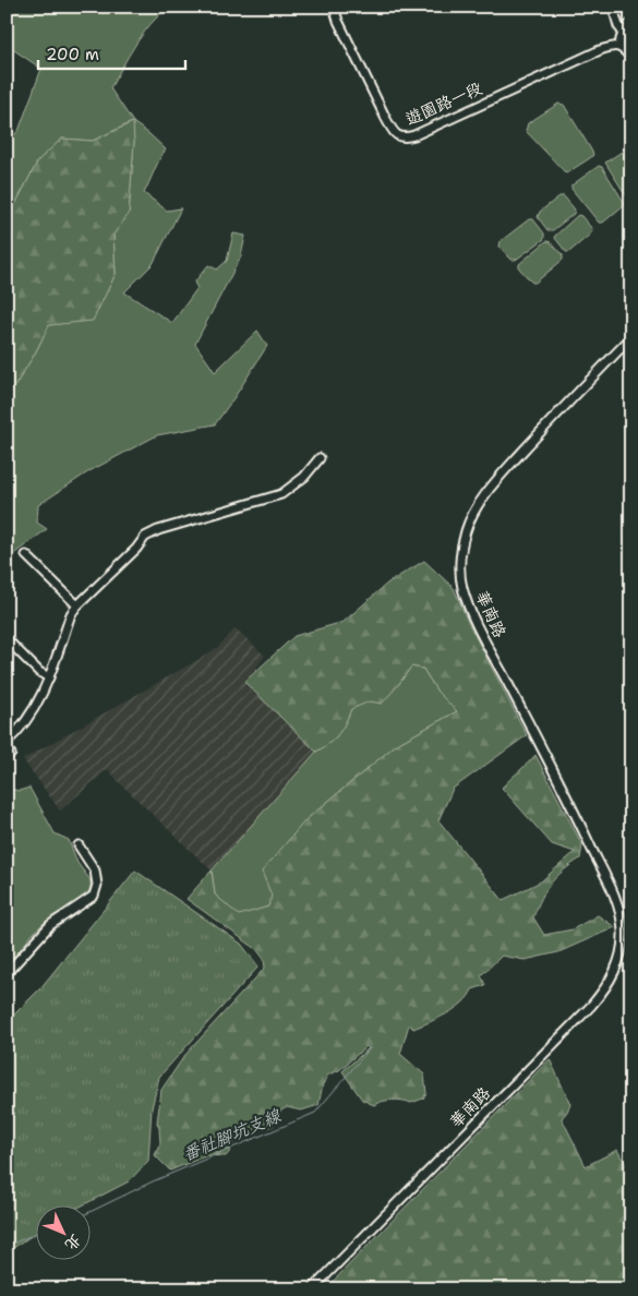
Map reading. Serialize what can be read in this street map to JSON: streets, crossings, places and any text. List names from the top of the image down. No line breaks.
{"streets":{"street":["遊園路一段","華南路"]},"water":["番社腳坑支線"],"scale_bar":"200 m","north":"bottom right"}
